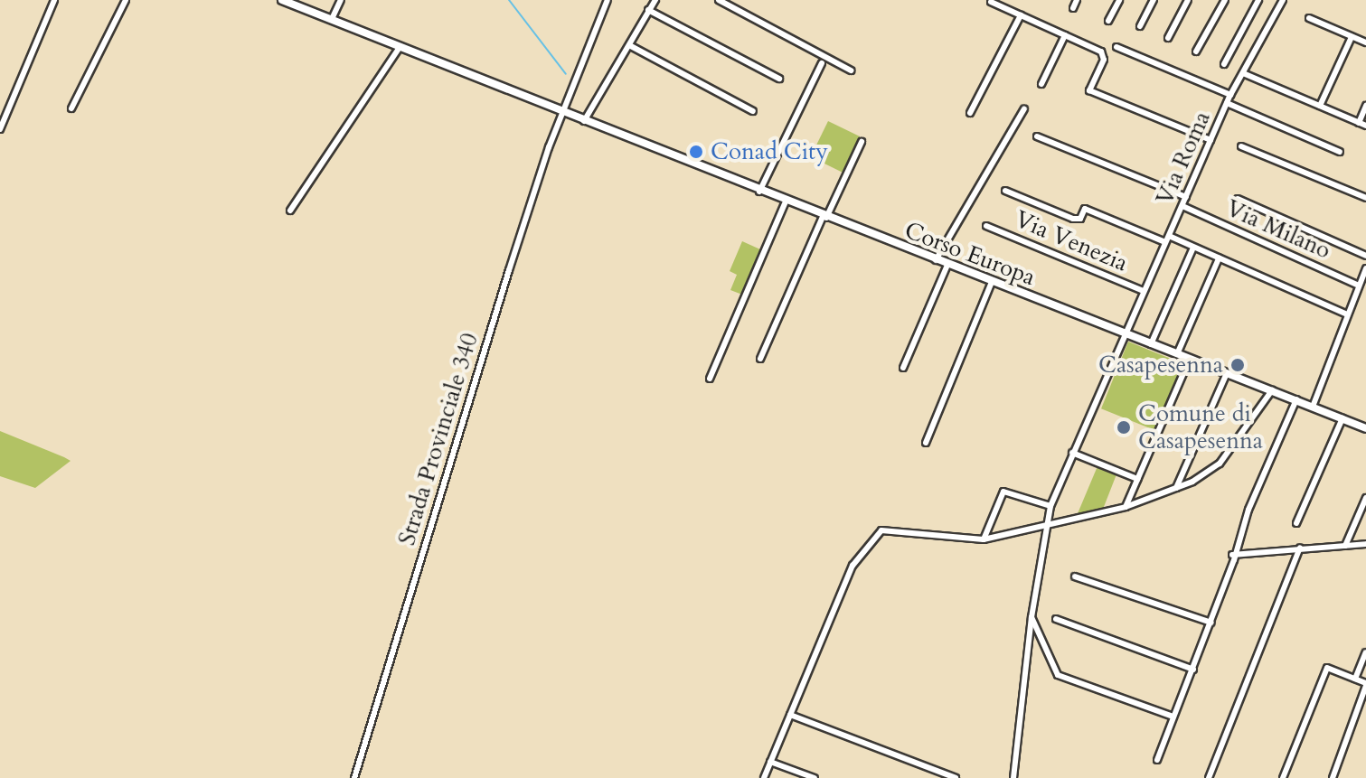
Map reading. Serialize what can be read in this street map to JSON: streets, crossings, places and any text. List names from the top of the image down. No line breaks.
{"streets":{"street":["Via Roma","Via Milano","Via Venezia","Corso Europa","Strada Provinciale 340"]},"crossings":[["Via Roma","Via Milano"],["Via Roma","Via Venezia"],["Via Roma","Corso Europa"],["Corso Europa","Strada Provinciale 340"]],"places":["Conad City","Casapesenna","Comune di Casapesenna"]}
